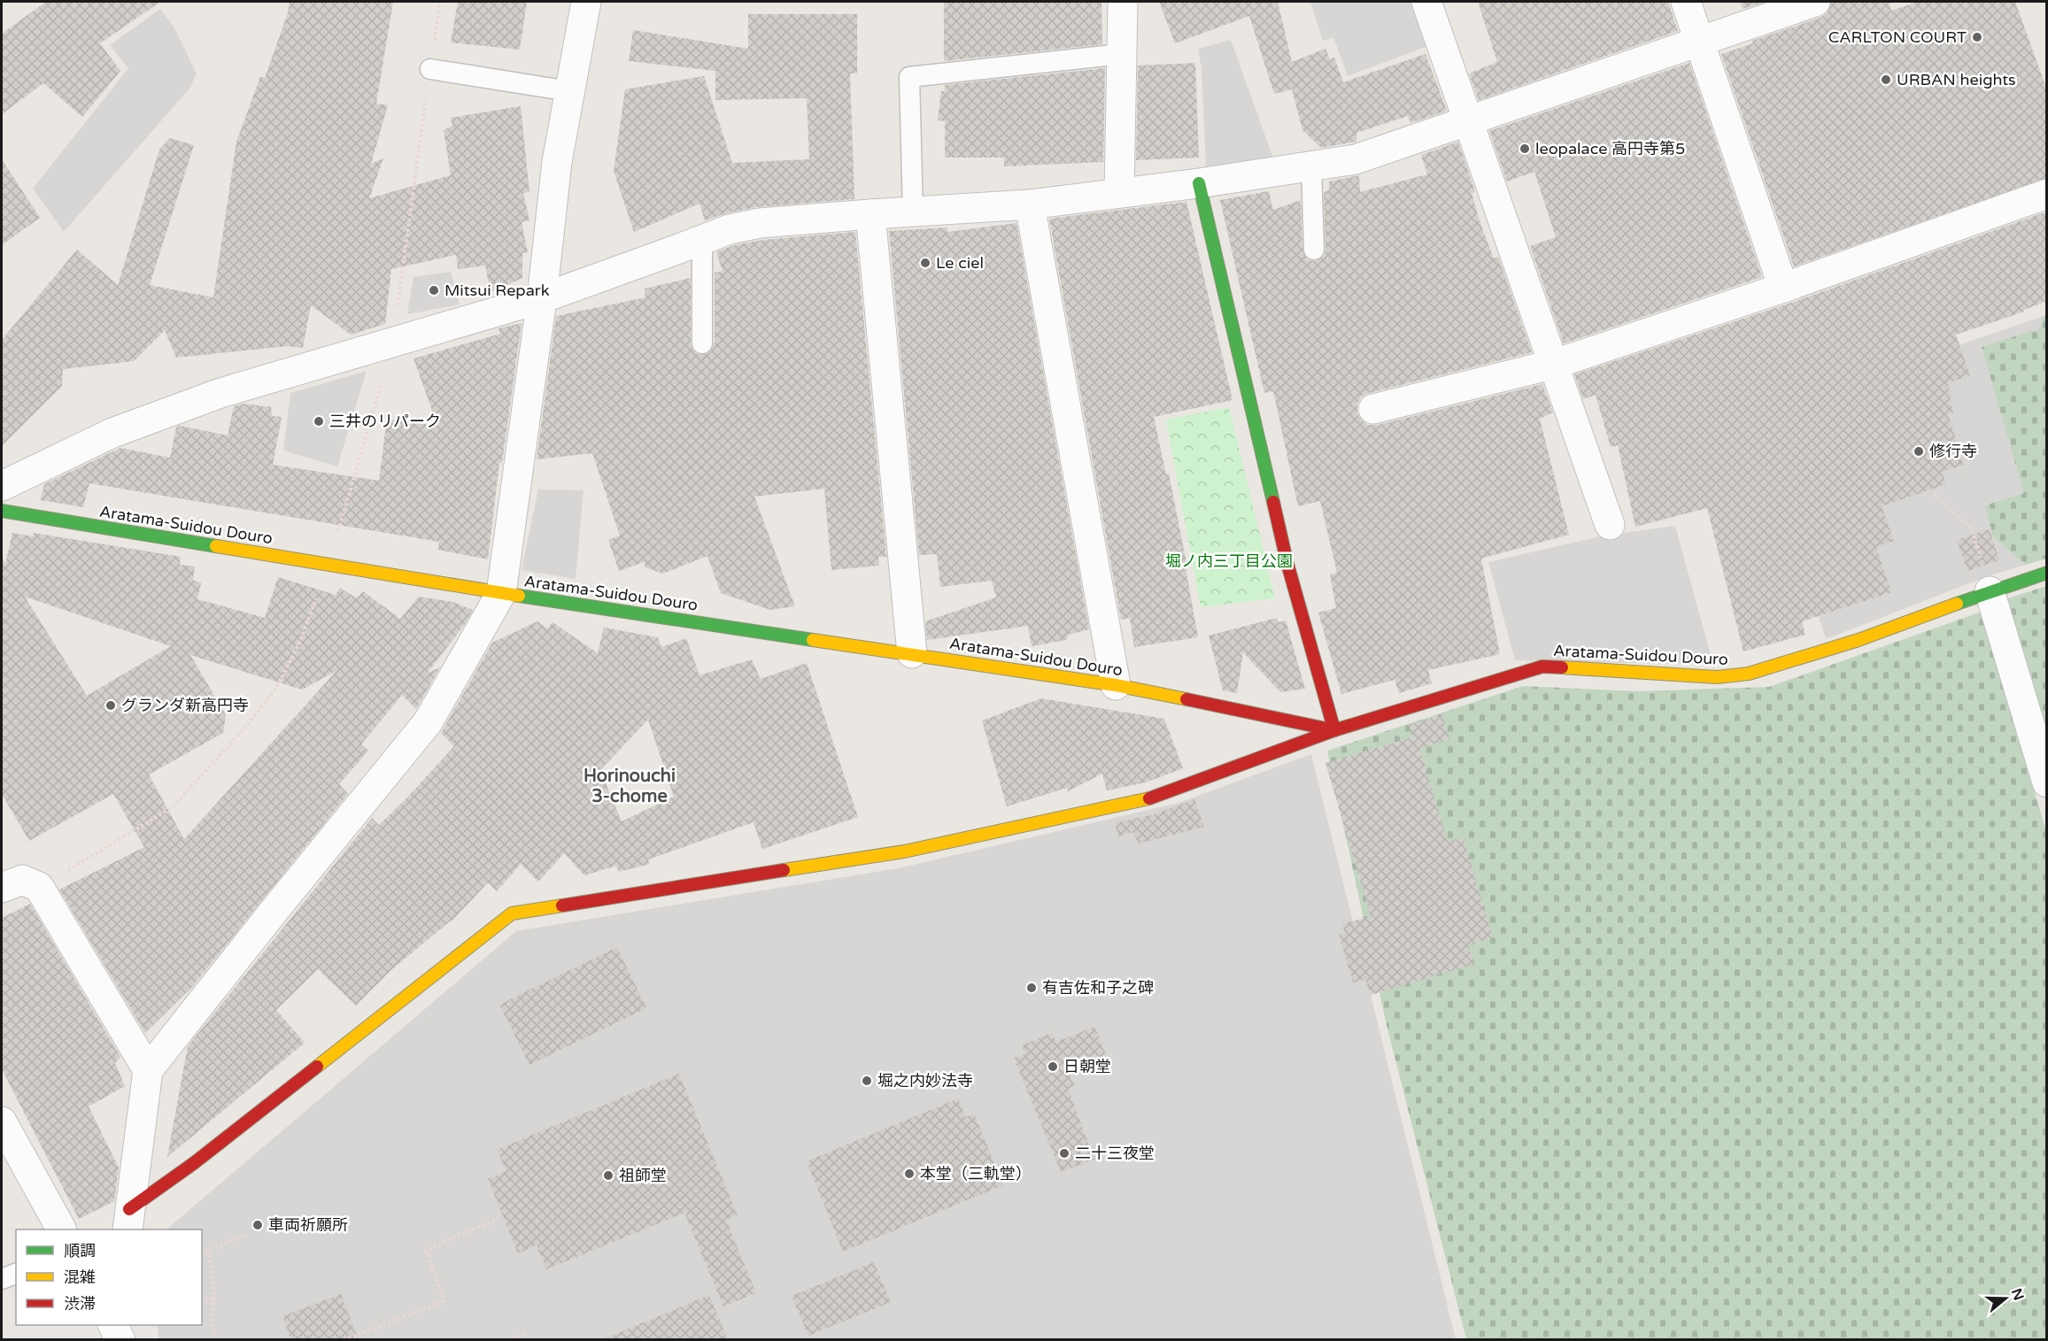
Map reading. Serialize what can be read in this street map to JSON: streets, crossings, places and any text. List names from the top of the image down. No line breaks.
{"streets":{"main road":["Aratama-Suidou Douro"]},"districts":["Horinouchi 3-chome"],"parks":["堀ノ内三丁目公園"],"places":["CARLTON COURT","URBAN heights","leopalace 高円寺第5","Le ciel","Mitsui Repark","三井のリパーク","修行寺","グランダ新高円寺","有吉佐和子之碑","日朝堂","堀之内妙法寺","二十三夜堂","本堂（三軌堂）","祖師堂","車両祈願所"],"legend":["順調","混雑","渋滞"],"north":"right"}
